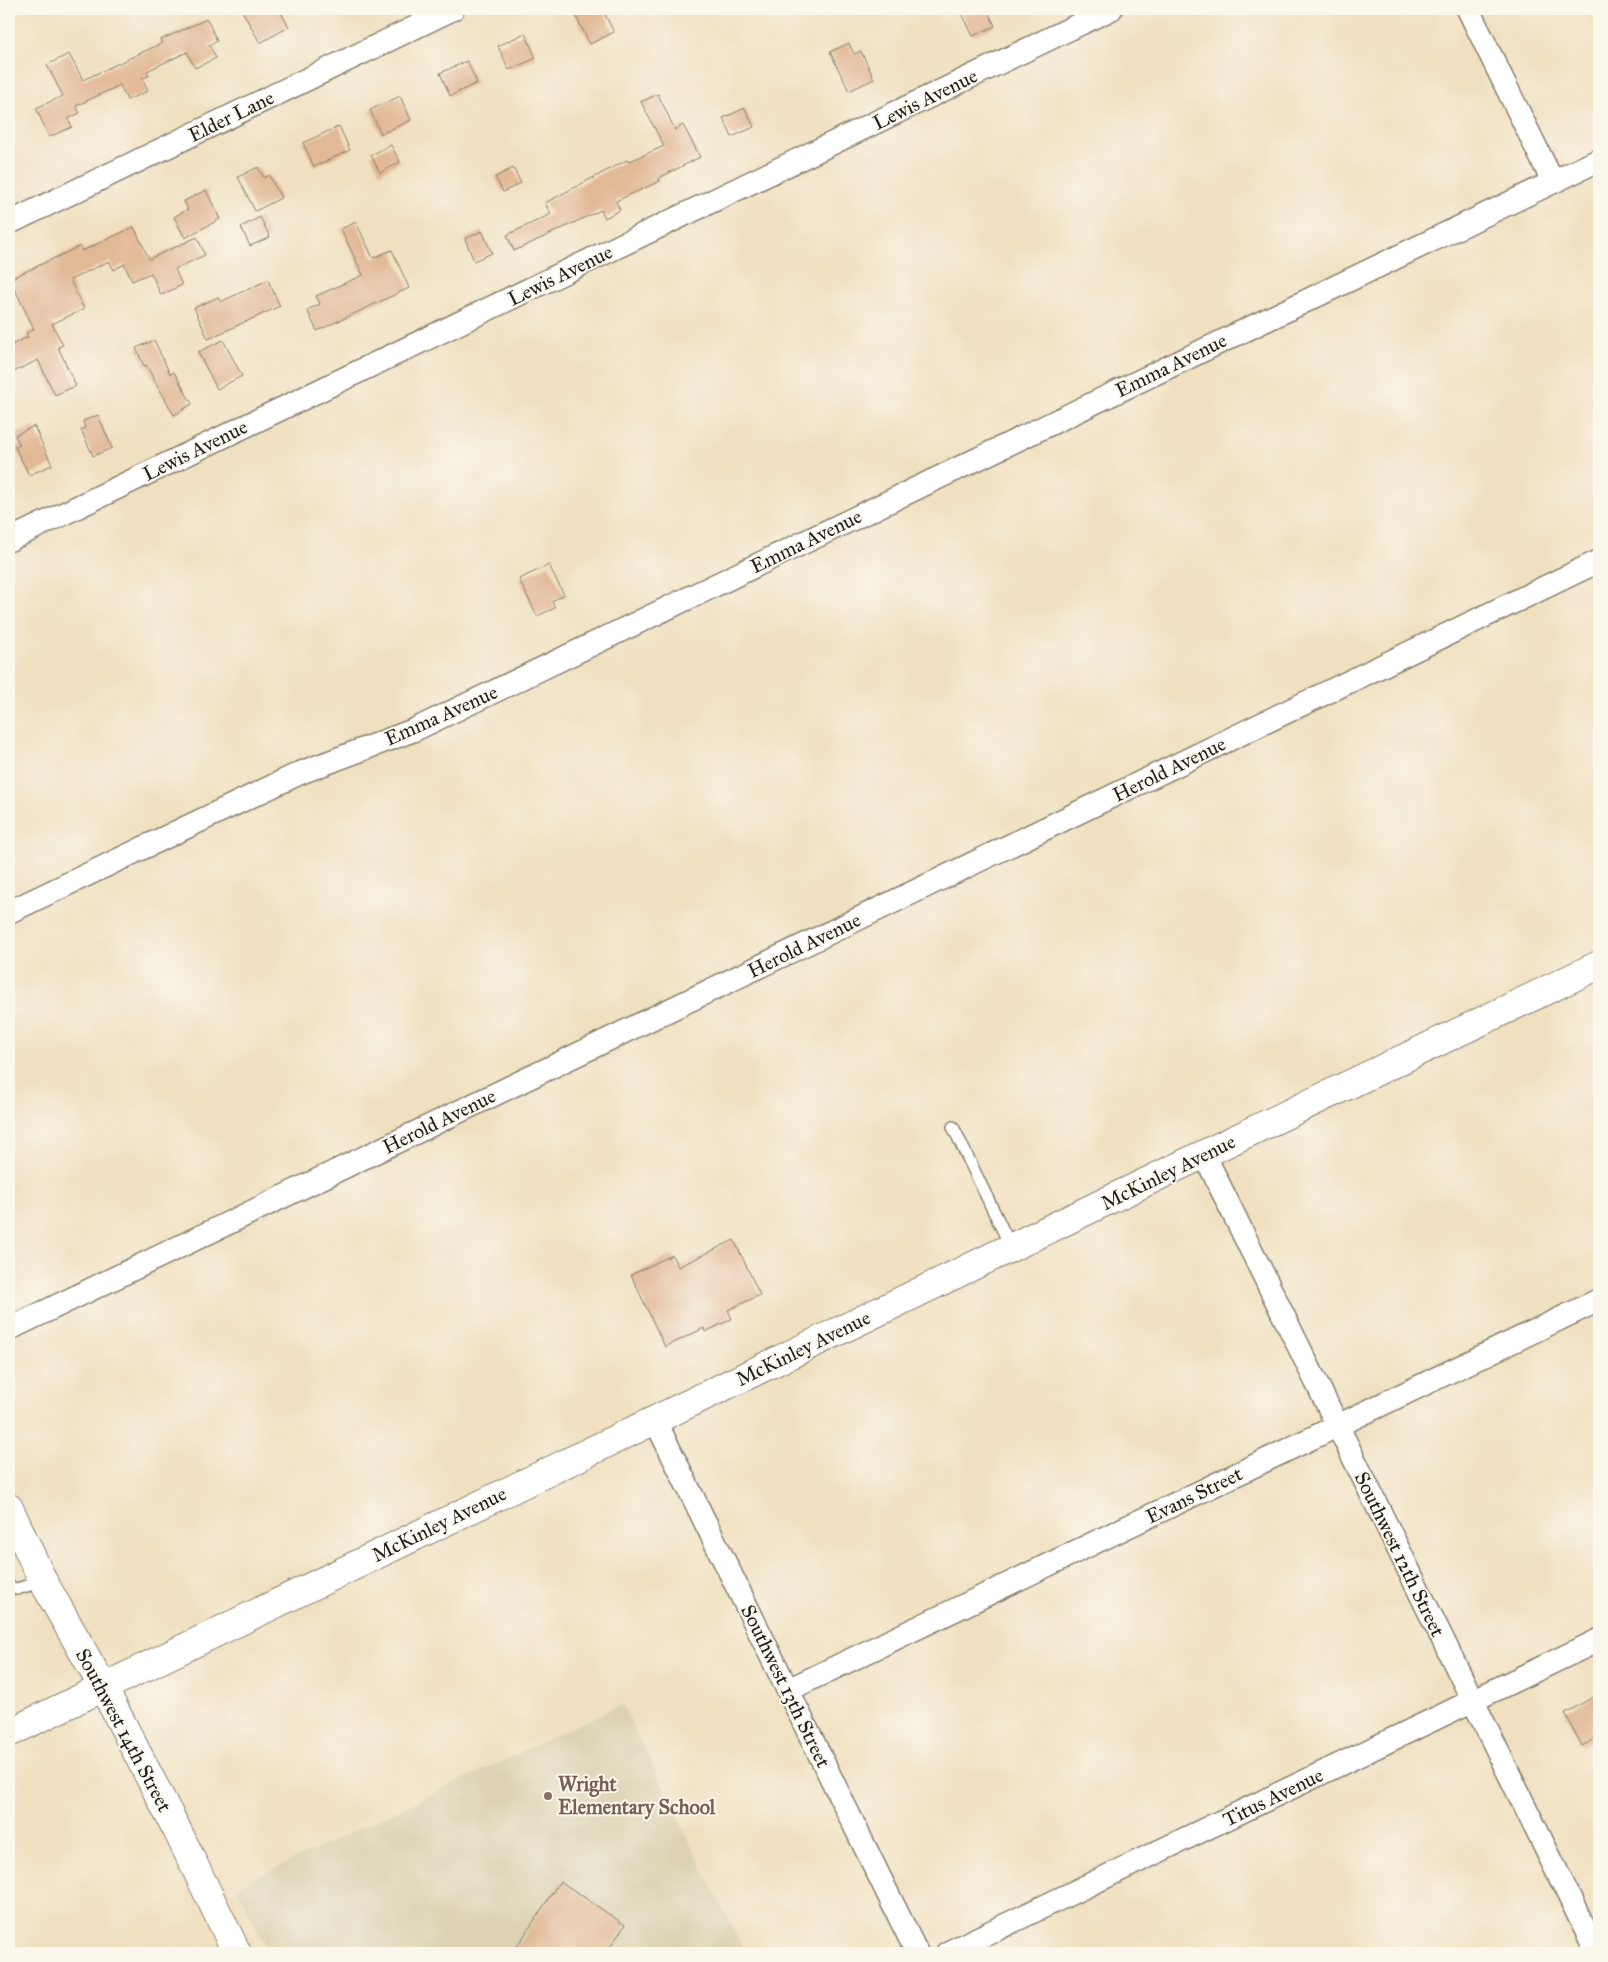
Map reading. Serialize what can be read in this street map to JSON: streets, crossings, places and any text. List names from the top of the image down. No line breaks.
{"streets":{"main road":["McKinley Avenue","Southwest 14th Street"],"street":["Lewis Avenue","Elder Lane","Emma Avenue","Herold Avenue","Evans Street","Southwest 12th Street","Southwest 13th Street","Titus Avenue"]},"crossings":[["McKinley Avenue","Southwest 12th Street"],["McKinley Avenue","Southwest 13th Street"],["McKinley Avenue","Southwest 14th Street"],["Evans Street","Southwest 12th Street"],["Evans Street","Southwest 13th Street"],["Southwest 12th Street","Titus Avenue"]],"places":["Wright Elementary School"]}
